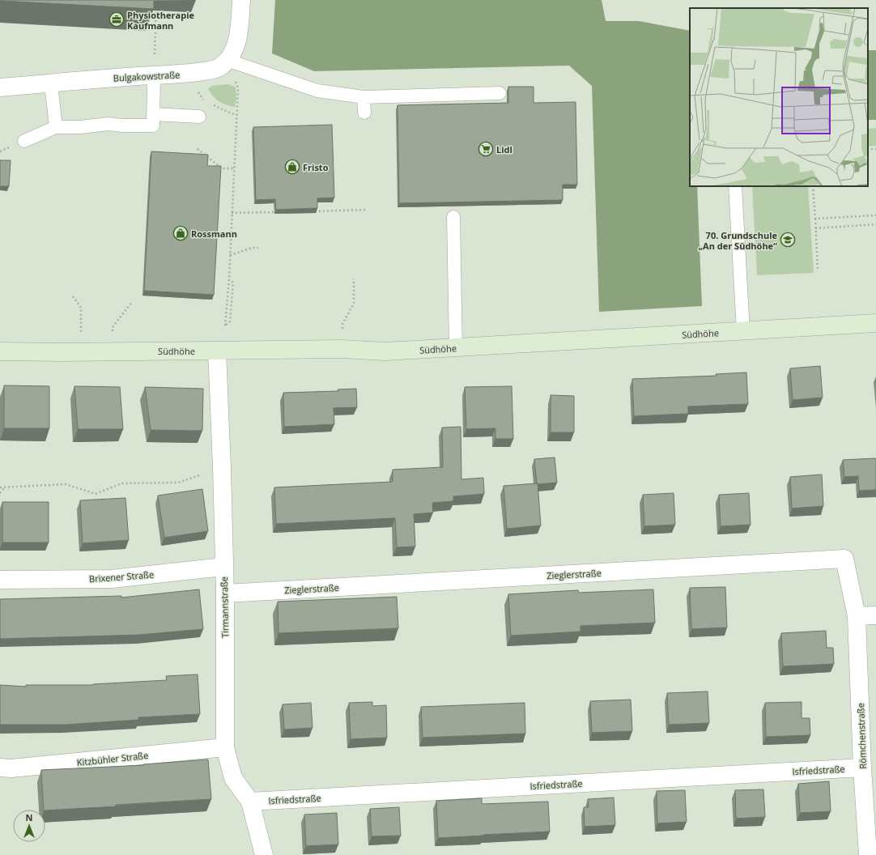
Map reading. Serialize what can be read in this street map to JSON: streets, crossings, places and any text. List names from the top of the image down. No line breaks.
{"streets":{"street":["Bulgakowstraße","Südhöhe","Zieglerstraße","Brixener Straße","Tirmannstraße","Römchenstraße","Kitzbühler Straße","Isfriedstraße"]},"crossings":[["Südhöhe","Tirmannstraße"],["Zieglerstraße","Tirmannstraße"],["Zieglerstraße","Römchenstraße"],["Brixener Straße","Tirmannstraße"],["Tirmannstraße","Kitzbühler Straße"],["Tirmannstraße","Isfriedstraße"],["Römchenstraße","Isfriedstraße"]],"places":{"office":["Physiotherapie Kaufmann"],"supermarket":["Lidl"],"shop":["Fristo","Rossmann"],"school or university":["70. Grundschule „An der Südhöhe“"]},"north":"top"}
